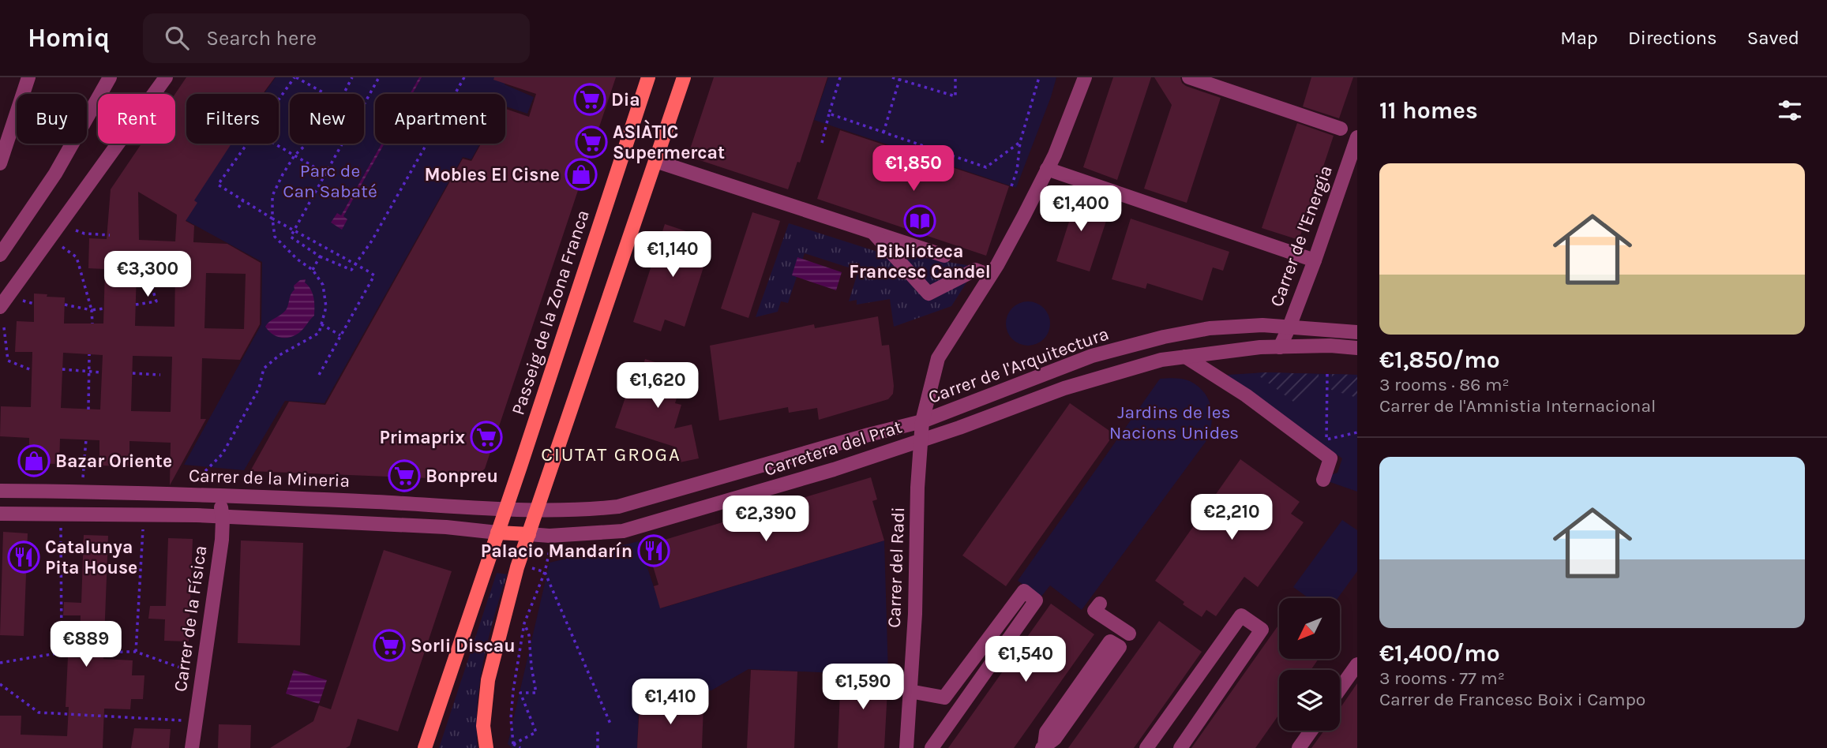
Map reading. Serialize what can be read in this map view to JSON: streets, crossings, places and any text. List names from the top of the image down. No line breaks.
{"streets":{"main road":["Passeig de la Zona Franca"],"street":["Carrer de l'Energia","Carrer de l'Arquitectura","Carretera del Prat","Carrer de la Mineria","Carrer del Radi","Carrer de la Física"]},"crossings":[["Carrer de l'Energia","Carrer de l'Arquitectura"],["Passeig de la Zona Franca","Carrer de la Mineria"],["Carrer de l'Arquitectura","Carretera del Prat"],["Carrer de l'Arquitectura","Carrer del Radi"],["Carretera del Prat","Carrer de la Mineria"],["Carretera del Prat","Carrer del Radi"],["Carrer de la Mineria","Carrer de la Física"]],"districts":["CIUTAT GROGA"],"parks":["Parc de Can Sabaté","Jardins de les Nacions Unides"],"places":{"supermarket":["Dia","ASIÀTIC Supermercat","Primaprix","Bonpreu","Sorli Discau"],"shop":["Mobles El Cisne","Bazar Oriente"],"library":["Biblioteca Francesc Candel"],"restaurant":["Palacio Mandarín","Catalunya Pita House"]},"north":"bottom left","page":{"header":"Homiq","search":"Search here","nav":["Map","Directions","Saved"],"heading":"11 homes","chip":["Buy","Rent","Filters","New","Apartment"],"list":[{"name":"€1,850/mo","note":"3 rooms · 86 m² · Carrer de l'Amnistia Internacional"},{"name":"€1,400/mo","note":"3 rooms · 77 m² · Carrer de Francesc Boix i Campo"}],"price":["€1,850","€1,400","€1,140","€3,300","€1,620","€2,210","€2,390","€889","€1,540","€1,590","€1,410"]}}
